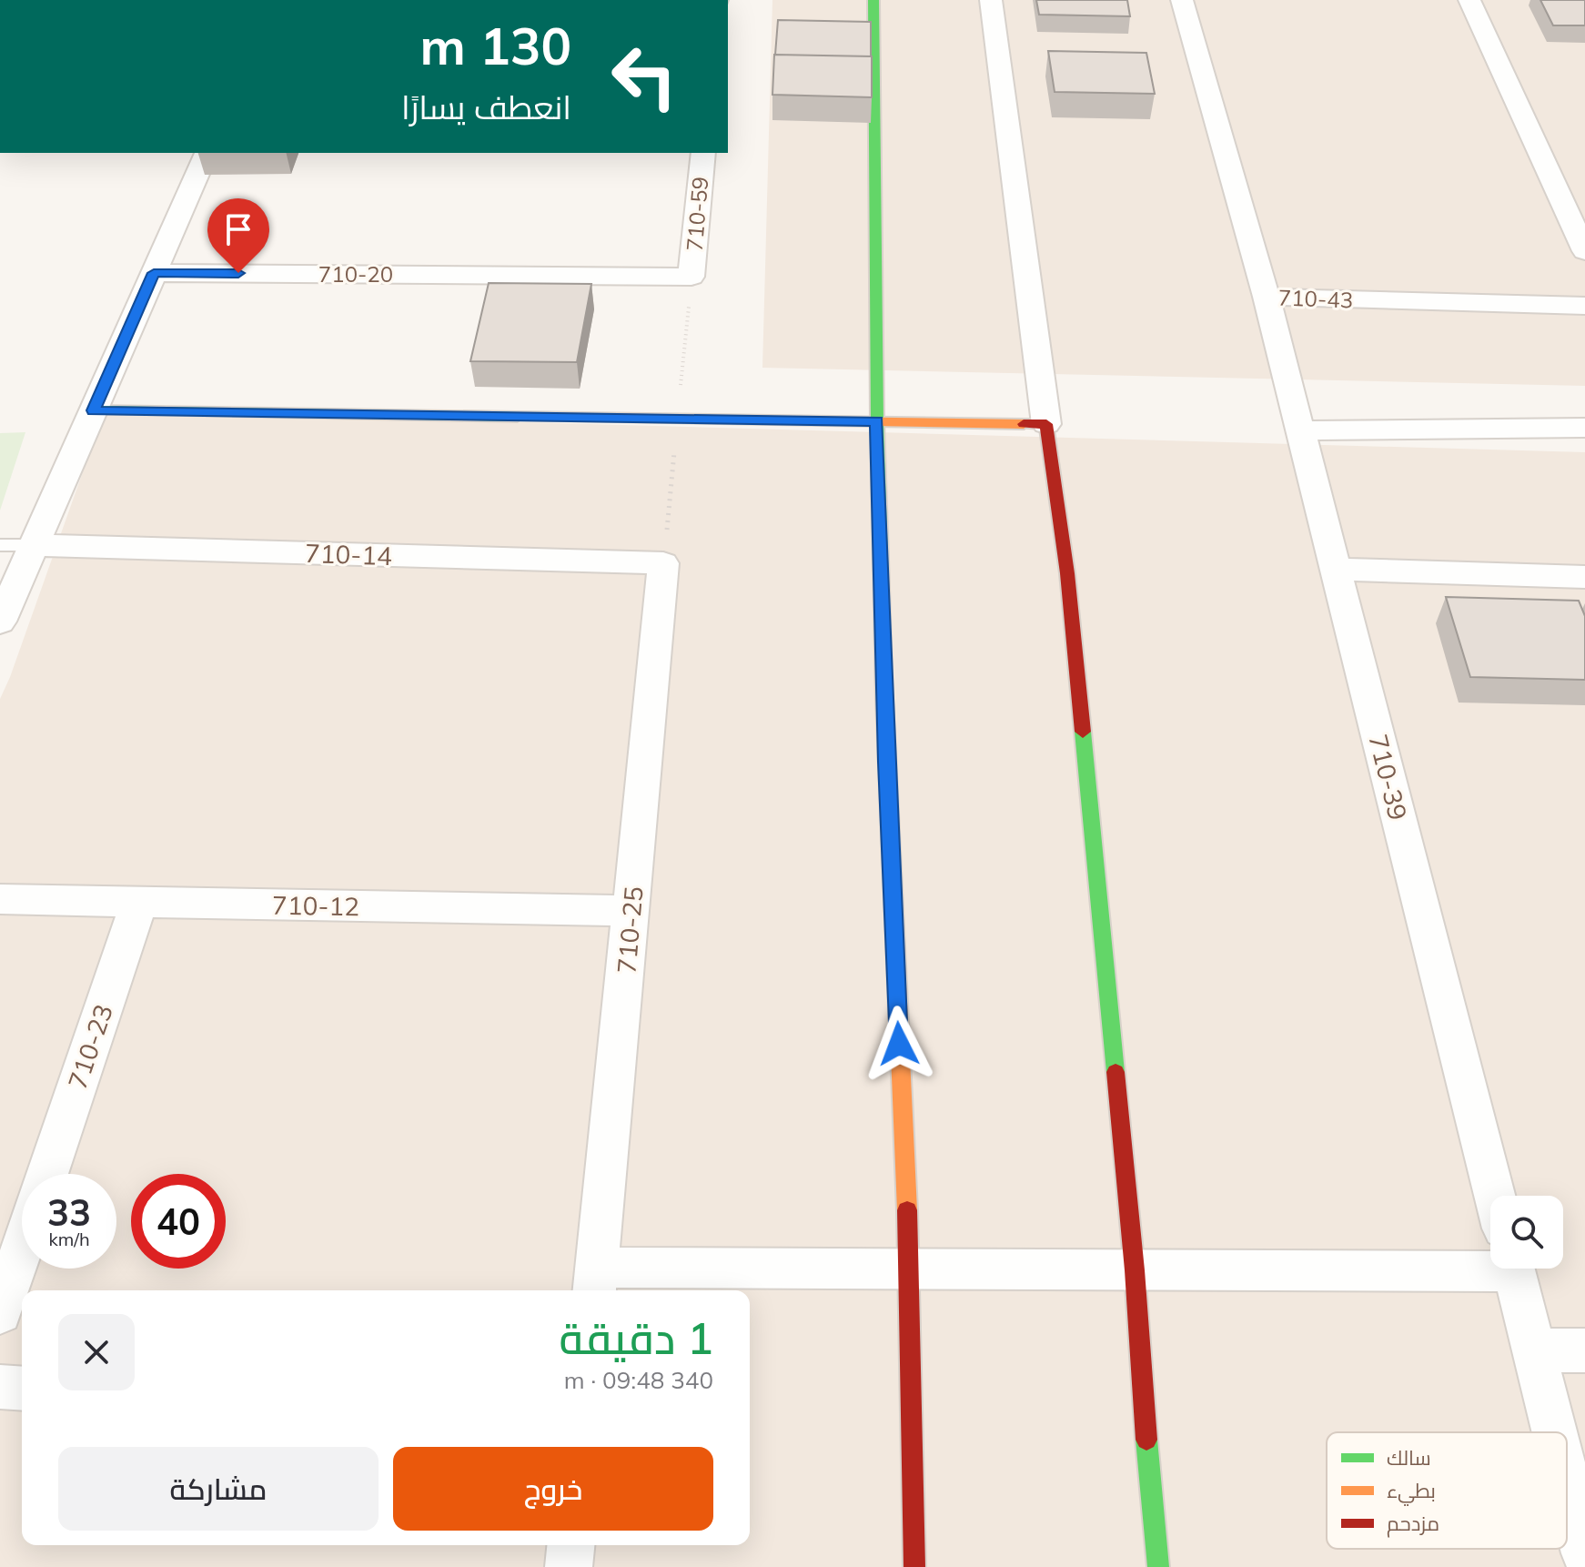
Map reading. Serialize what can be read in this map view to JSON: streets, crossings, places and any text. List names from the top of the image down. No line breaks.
{"streets":{"street":["710-59","710-20","710-43","710-14","710-39","710-12","710-25","710-23"]},"crossings":[["710-59","710-20"],["710-43","710-39"],["710-14","710-25"],["710-12","710-25"],["710-12","710-23"]],"legend":["سالك","بطيء","مزدحم"],"page":{"turn":["130 m","انعطف يسارًا"],"speed":"33 km/h","limit":"40","heading":["1 دقيقة","340 m · 09:48"],"buttons":["خروج","مشاركة"]}}
